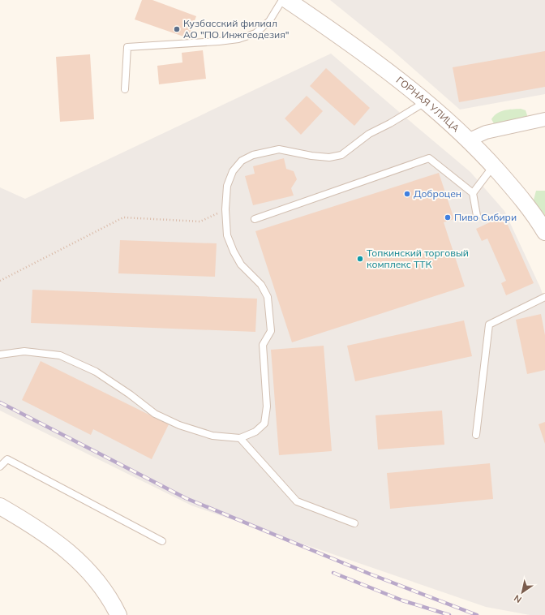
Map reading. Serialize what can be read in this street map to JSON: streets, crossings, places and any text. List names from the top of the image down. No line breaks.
{"streets":{"street":["ГОРНАЯ УЛИЦА"]},"places":["Кузбасский филиал АО \"ПО Инжгеодезия\"","Доброцен","Пиво Сибири","Топкинский торговый комплекс ТТК"],"north":"bottom left"}
